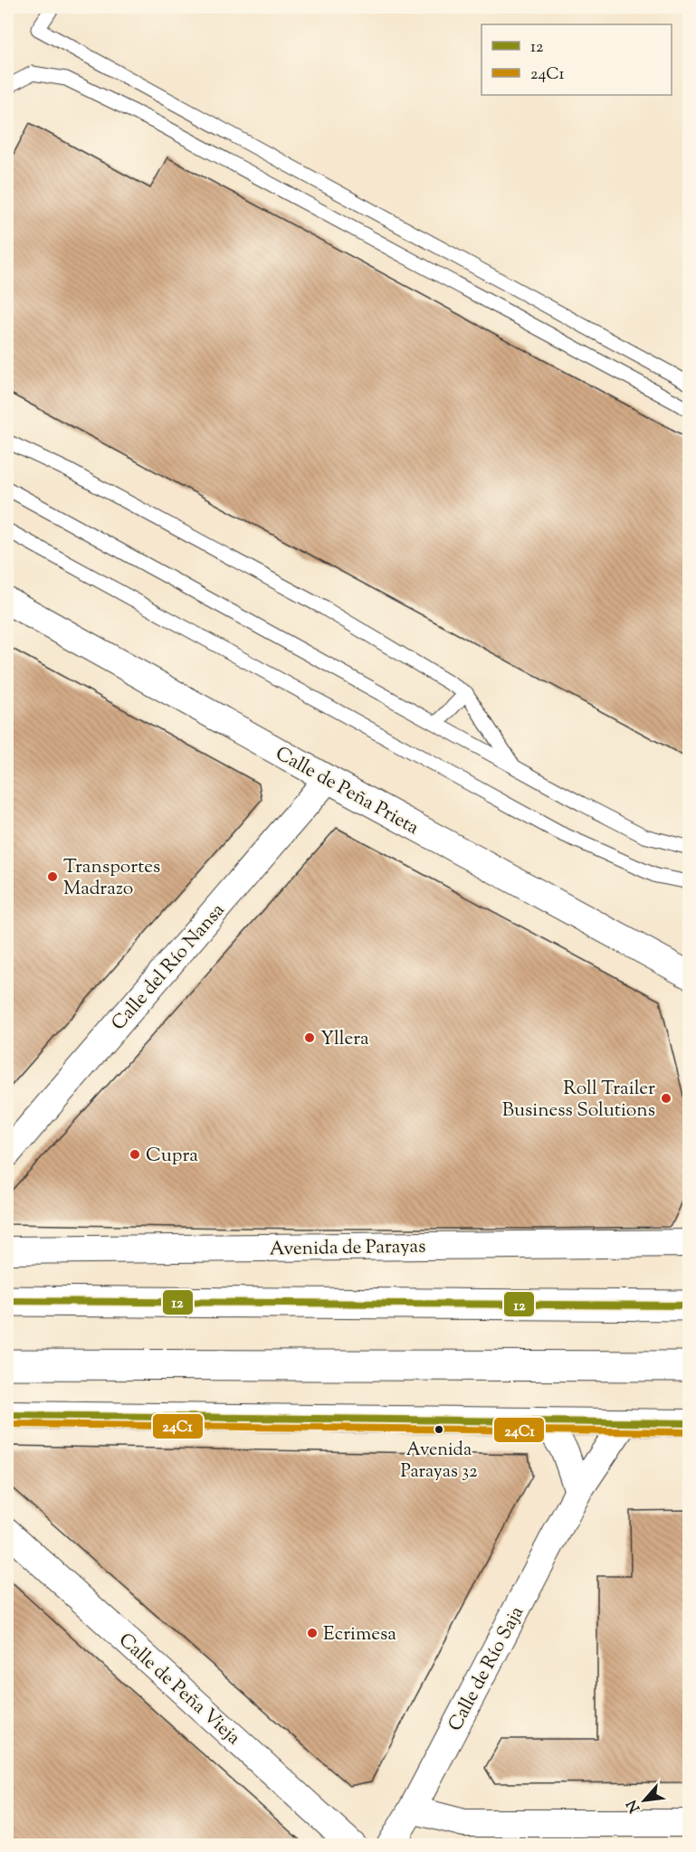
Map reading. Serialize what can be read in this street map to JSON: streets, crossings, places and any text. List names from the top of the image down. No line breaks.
{"streets":{"street":["Calle de Peña Prieta","Calle del Río Nansa","Avenida de Parayas","Calle de Río Saja","Calle de Peña Vieja"]},"crossings":[["Calle de Peña Prieta","Calle del Río Nansa"]],"places":["Transportes Madrazo","Yllera","Roll Trailer Business Solutions","Cupra","Avenida Parayas 32","Ecrimesa"],"lines":["transit line 12","transit line 24C1"],"legend":["12","24C1"],"north":"bottom left"}
